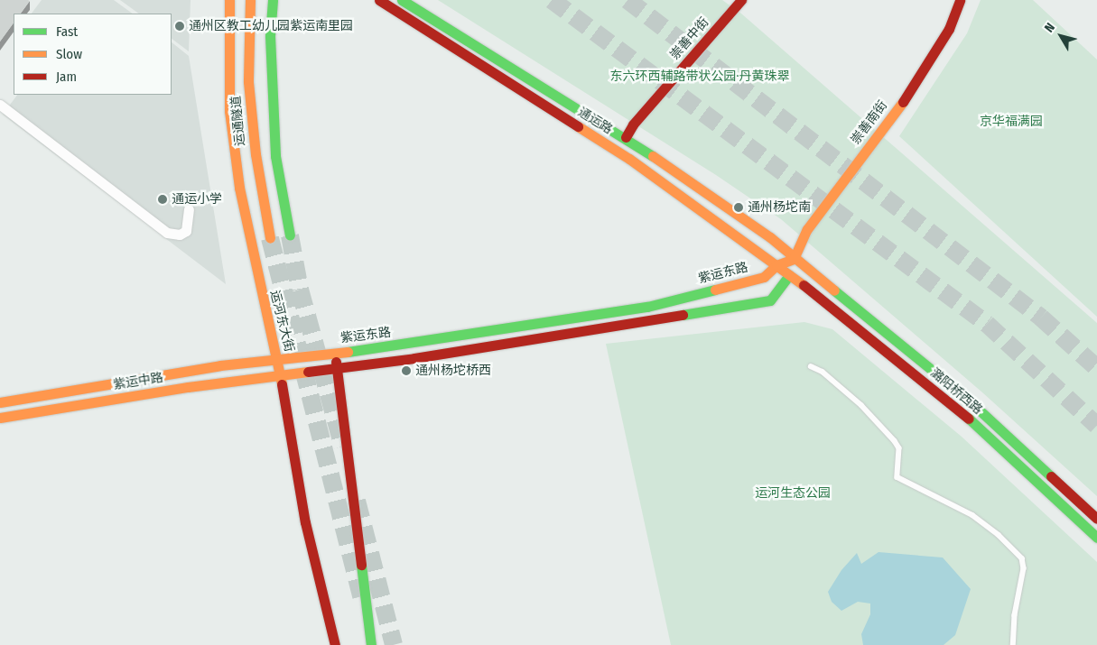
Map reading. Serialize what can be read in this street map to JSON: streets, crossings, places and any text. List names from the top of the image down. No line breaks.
{"streets":{"main road":["崇善中街","运通隧道","通运路","崇善南街","紫运东路","运河东大街","紫运中路","潞阳桥西路"]},"crossings":[["崇善中街","通运路"],["通运路","崇善南街"],["通运路","紫运东路"],["通运路","潞阳桥西路"],["崇善南街","紫运东路"],["崇善南街","潞阳桥西路"],["紫运东路","运河东大街"],["紫运东路","紫运中路"],["紫运东路","潞阳桥西路"],["运河东大街","紫运中路"]],"parks":["东六环西辅路带状公园·丹黄珠翠","京华福满园","运河生态公园"],"places":["通州区教工幼儿园紫运南里园","通运小学","通州杨坨南","通州杨坨桥西"],"legend":["Fast","Slow","Jam"],"north":"top left"}
